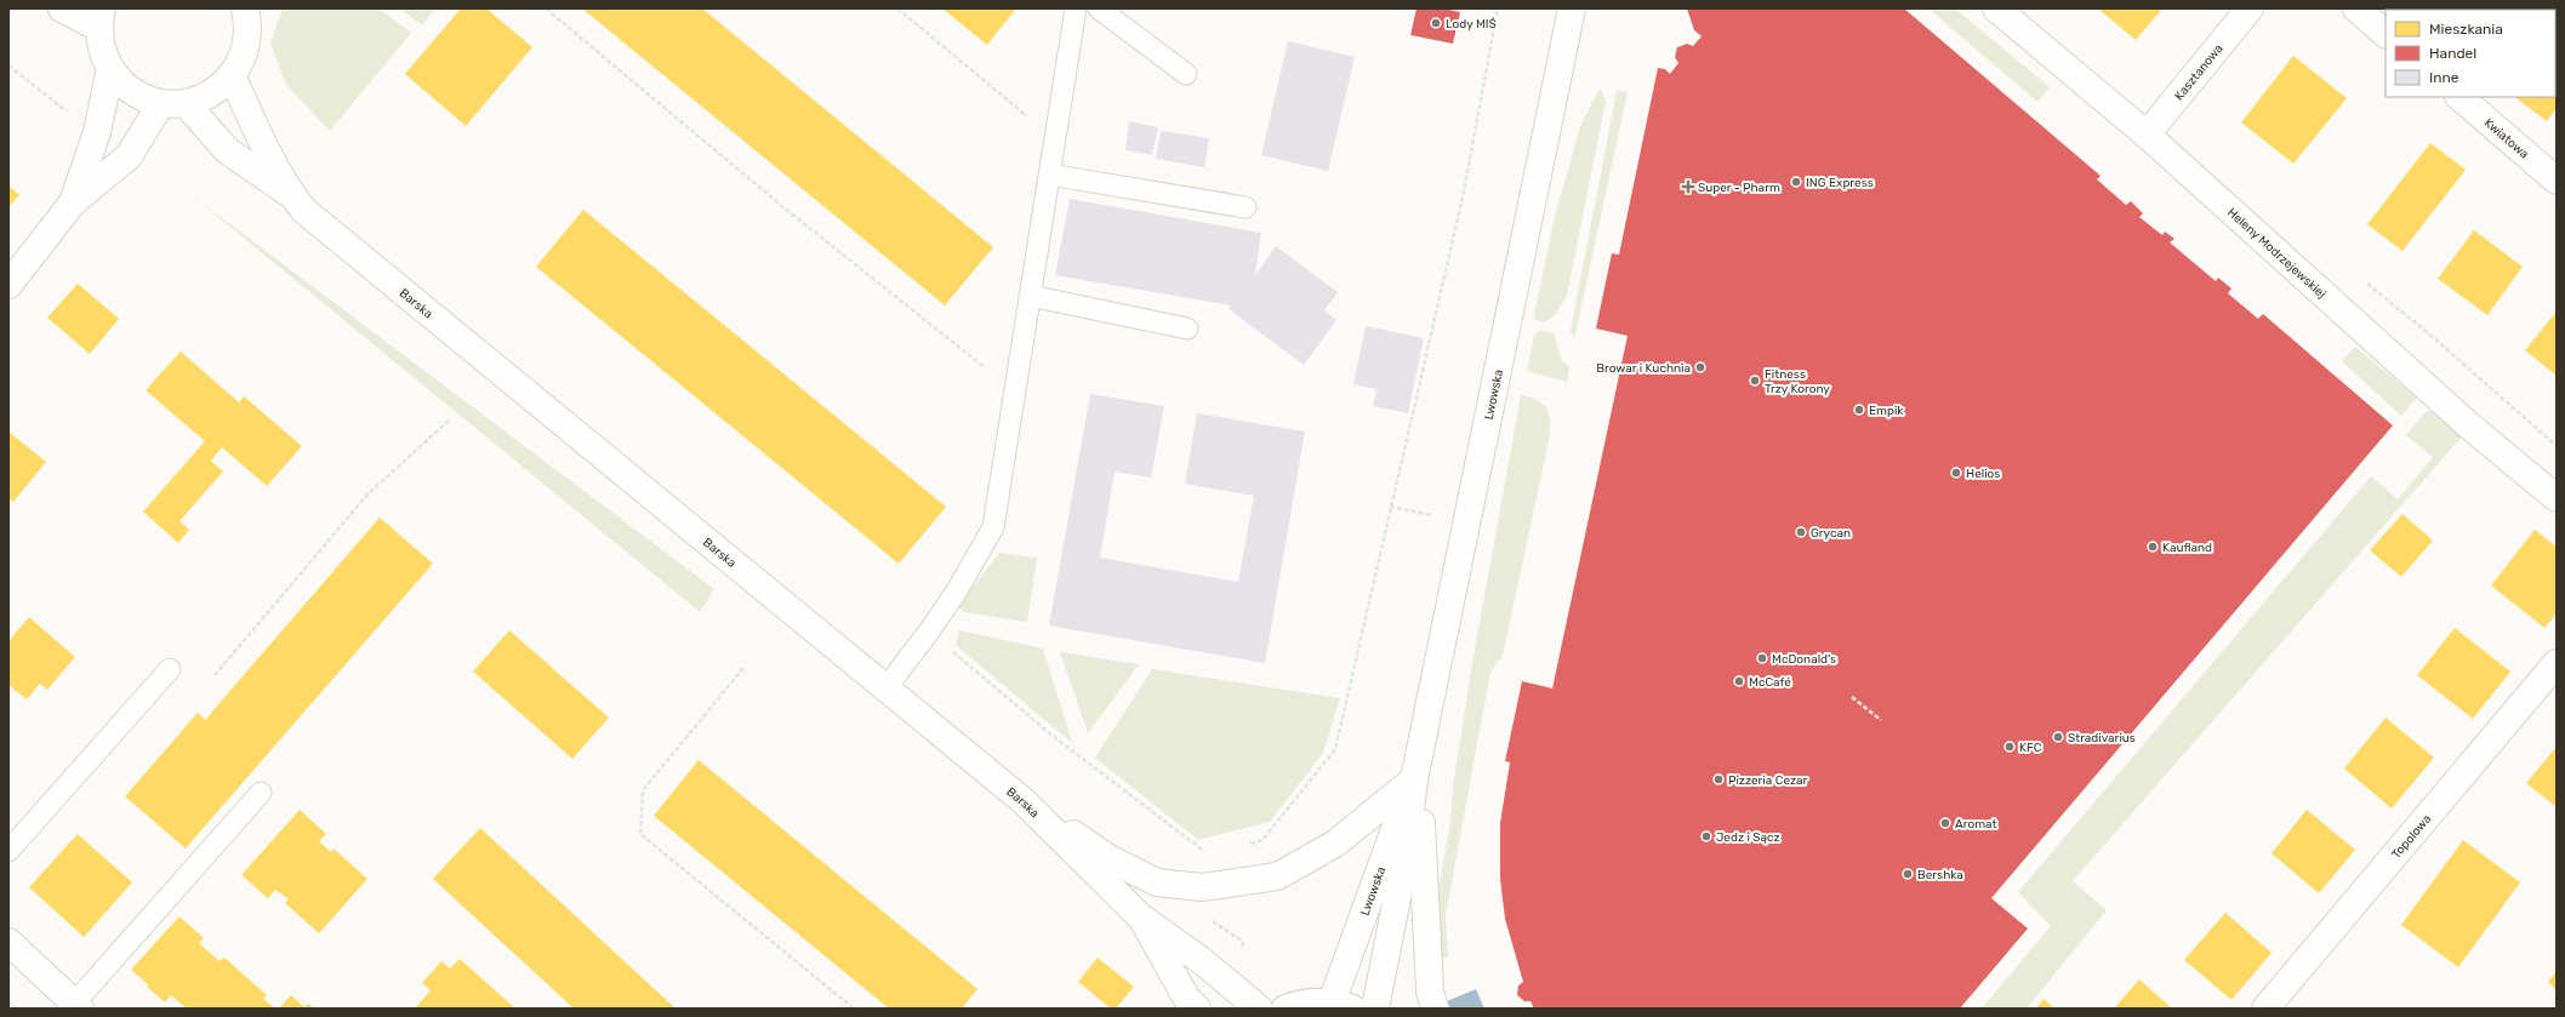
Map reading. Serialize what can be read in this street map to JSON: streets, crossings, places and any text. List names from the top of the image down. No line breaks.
{"streets":{"street":["Kasztanowa","Kwiatowa","Heleny Modrzejewskiej","Barska","Lwowska","Topolowa"]},"crossings":[["Kasztanowa","Heleny Modrzejewskiej"]],"places":{"other":["Lody MIŚ","ING Express","Browar i Kuchnia","Fitness Trzy Korony","Empik","Helios","Grycan","Kaufland","McDonald's","McCafé","Stradivarius","KFC","Pizzeria Cezar","Aromat","Jedz i Sącz","Bershka"],"health":["Super - Pharm"]},"legend":["Mieszkania","Handel","Inne"]}
